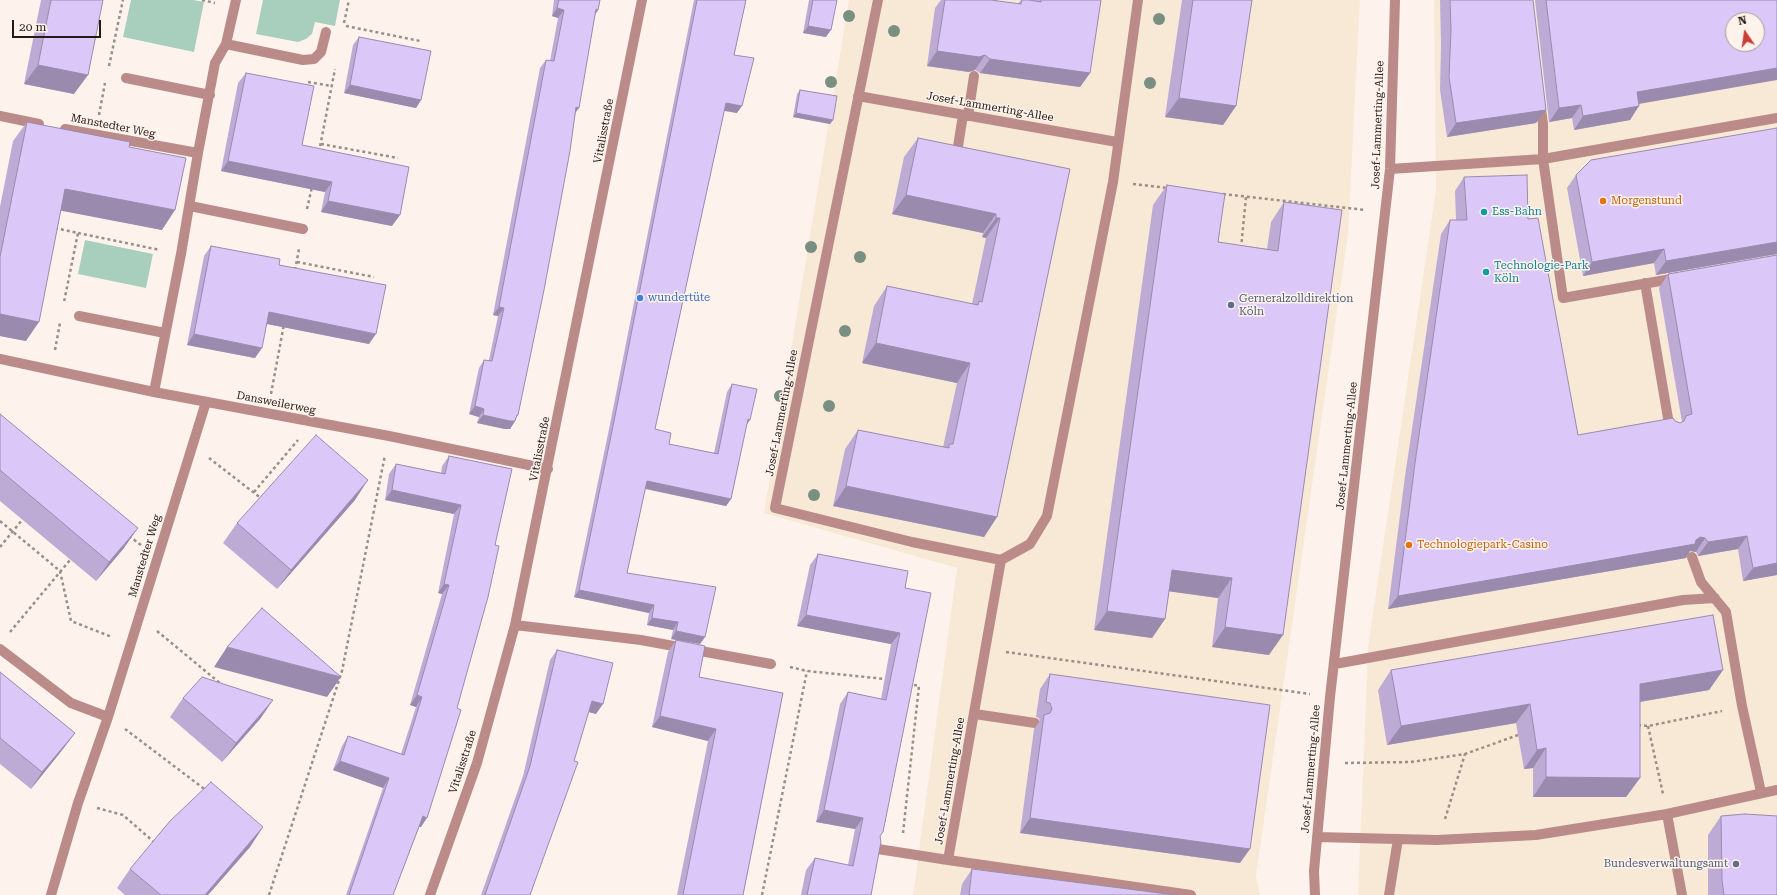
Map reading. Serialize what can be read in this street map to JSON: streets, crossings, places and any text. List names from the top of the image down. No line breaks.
{"streets":{"street":["Josef-Lammerting-Allee","Manstedter Weg","Vitalisstraße","Dansweilerweg"]},"crossings":[["Manstedter Weg","Dansweilerweg"],["Vitalisstraße","Dansweilerweg"]],"places":["Morgenstund","Ess-Bahn","Technologie-Park Köln","wundertüte","Gerneralzolldirektion Köln","Technologiepark-Casino","Bundesverwaltungsamt"],"scale_bar":"20 m","north":"top"}
